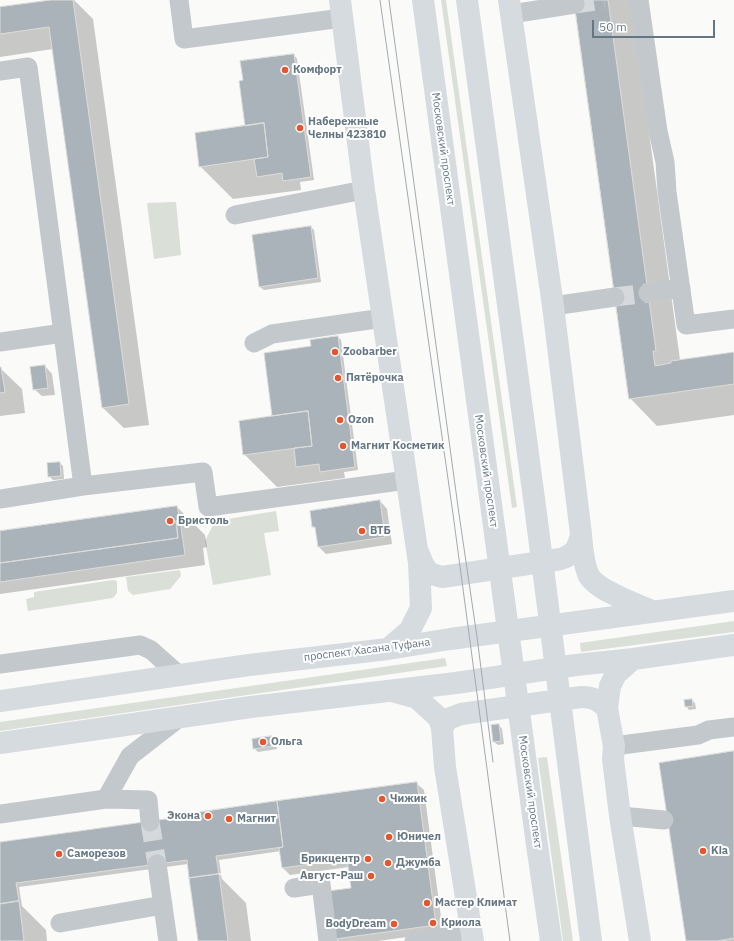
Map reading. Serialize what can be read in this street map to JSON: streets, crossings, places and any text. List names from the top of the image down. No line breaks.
{"streets":{"main road":["Московский проспект","проспект Хасана Туфана"]},"places":["Комфорт","Набережные Челны 423810","Zoobarber","Пятёрочка","Ozon","Магнит Косметик","Бристоль","ВТБ","Ольга","Чижик","Экона","Магнит","Юничел","Kia","Саморезов","Брикцентр","Джумба","Август-Раш","Мастер Климат","Криола","BodyDream"],"scale_bar":"50 m"}
